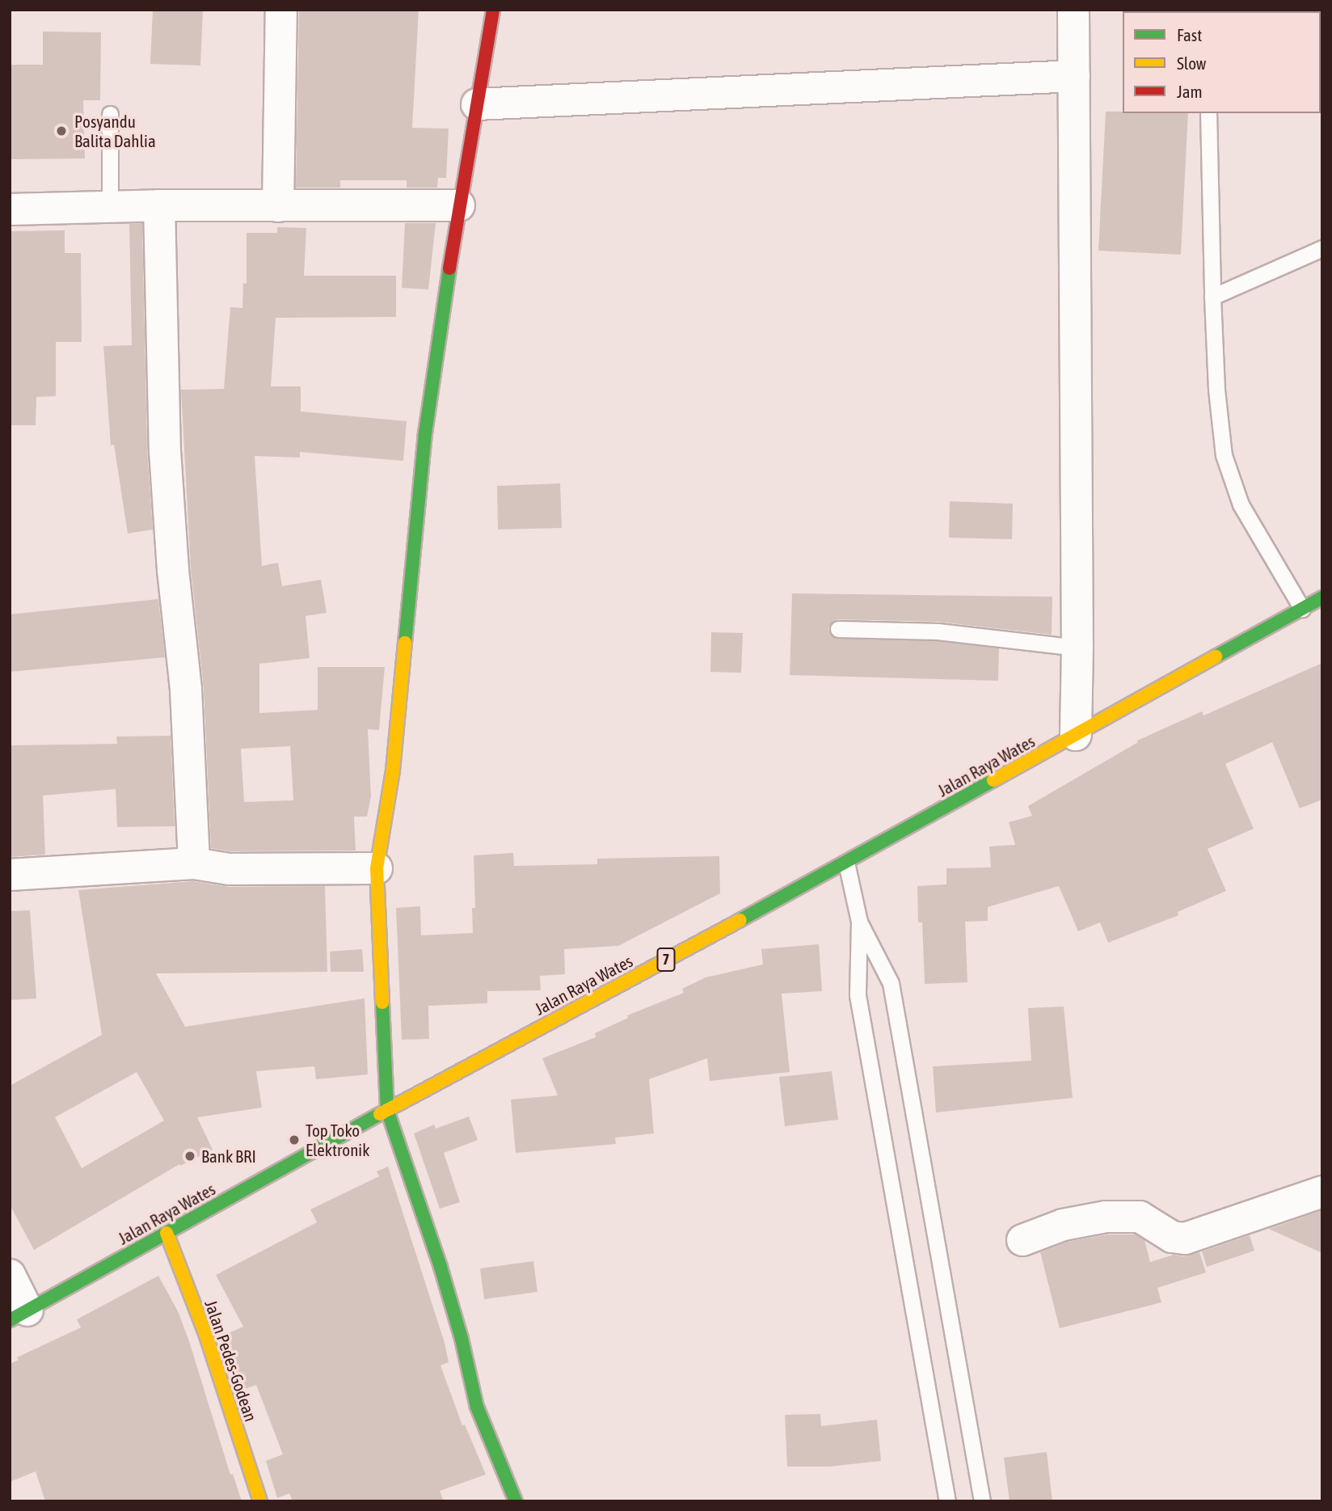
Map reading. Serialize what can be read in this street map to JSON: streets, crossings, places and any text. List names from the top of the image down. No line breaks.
{"streets":{"main road":["Jalan Raya Wates","7","Jalan Pedes-Godean"]},"crossings":[["Jalan Raya Wates","Jalan Pedes-Godean"]],"places":["Posyandu Balita Dahlia","Top Toko Elektronik","Bank BRI"],"legend":["Fast","Slow","Jam"]}
